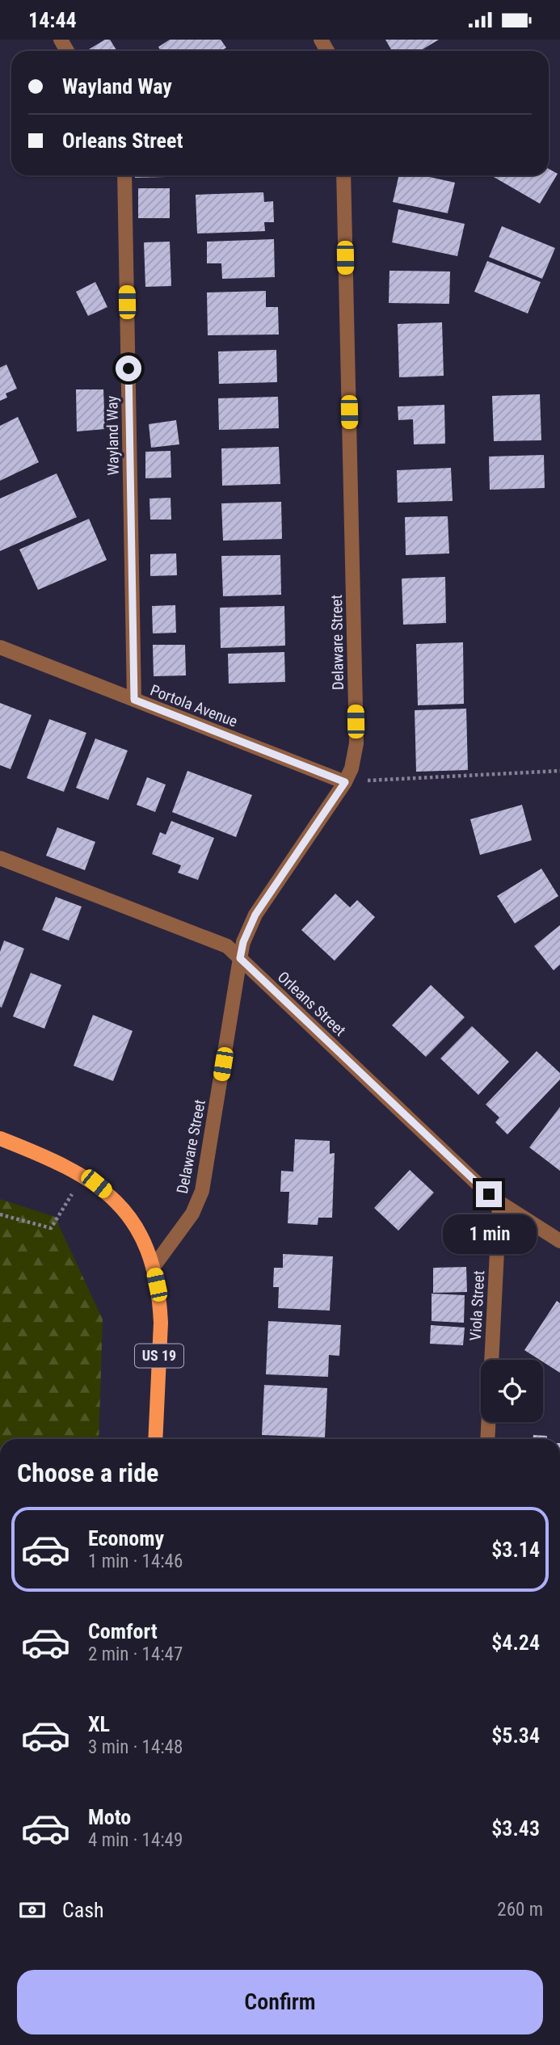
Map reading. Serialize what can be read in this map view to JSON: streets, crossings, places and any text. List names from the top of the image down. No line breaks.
{"streets":{"main road":["US 19"],"street":["Wayland Way","Delaware Street","Portola Avenue","Orleans Street","Viola Street"]},"crossings":[["Wayland Way","Portola Avenue"],["Delaware Street","Portola Avenue"],["Delaware Street","Orleans Street"],["Delaware Street","US 19"],["Orleans Street","Viola Street"]],"page":{"status":"14:44","banner":["Wayland Way","Orleans Street"],"bubble":"1 min","heading":"Choose a ride","list":[{"name":"Economy","note":"1 min · 14:46","value":"$3.14"},{"name":"Comfort","note":"2 min · 14:47","value":"$4.24"},{"name":"XL","note":"3 min · 14:48","value":"$5.34"},{"name":"Moto","note":"4 min · 14:49","value":"$3.43"}],"pay":["Cash","260 m"],"buttons":"Confirm"}}
